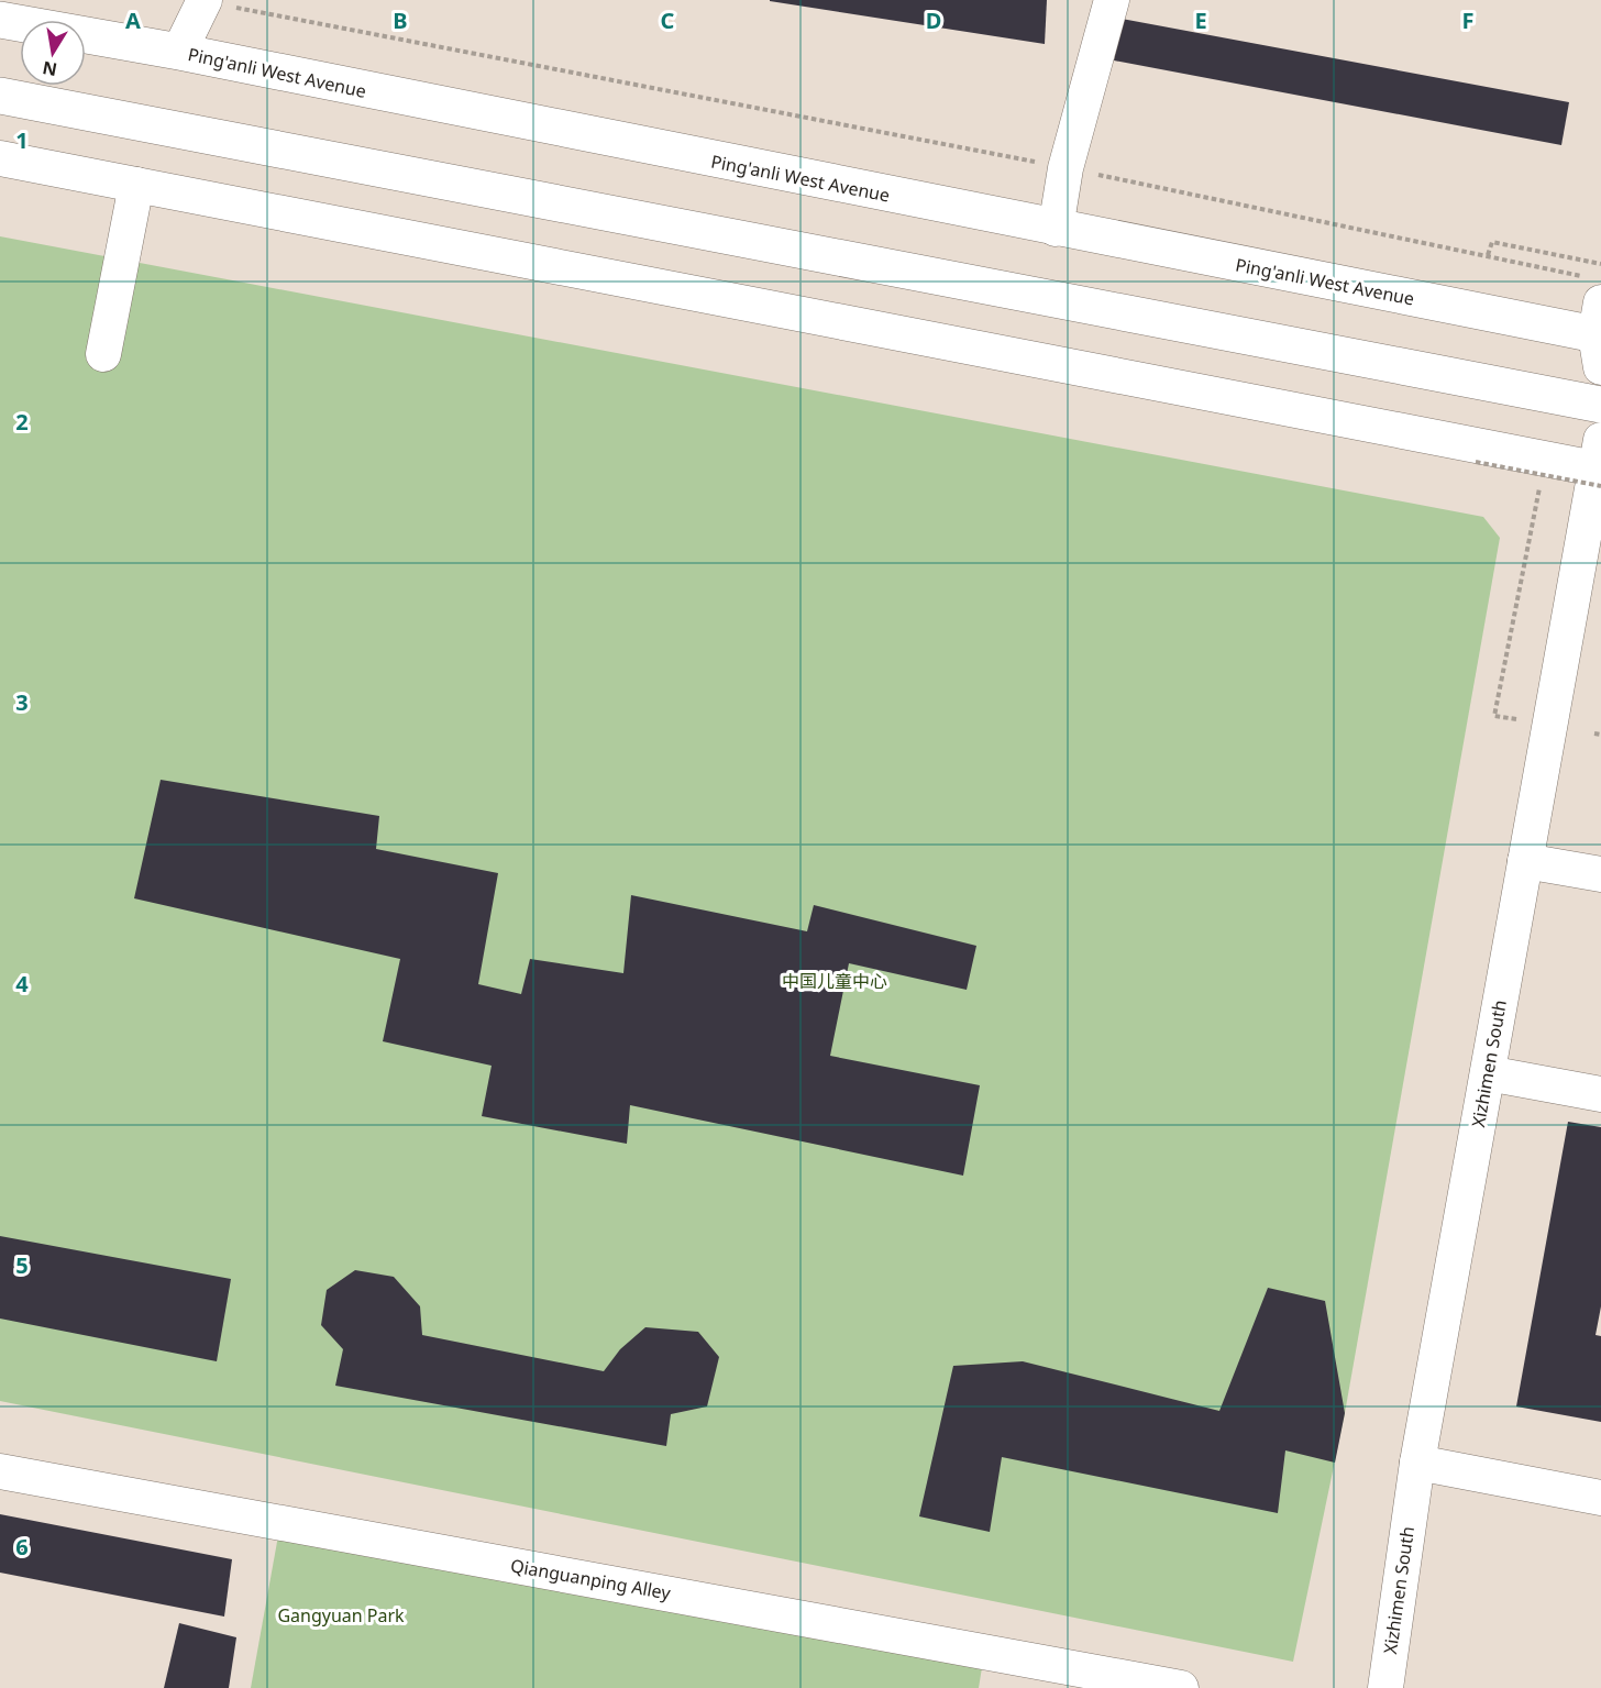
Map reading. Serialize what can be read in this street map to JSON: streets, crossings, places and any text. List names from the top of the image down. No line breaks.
{"streets":{"main road":["Ping'anli West Avenue"],"street":["Xizhimen South","Qianguanping Alley"]},"parks":["中国儿童中心","Gangyuan Park"],"north":"bottom","grid":{"columns":["A","B","C","D","E","F"],"rows":["1","2","3","4","5","6"]}}
